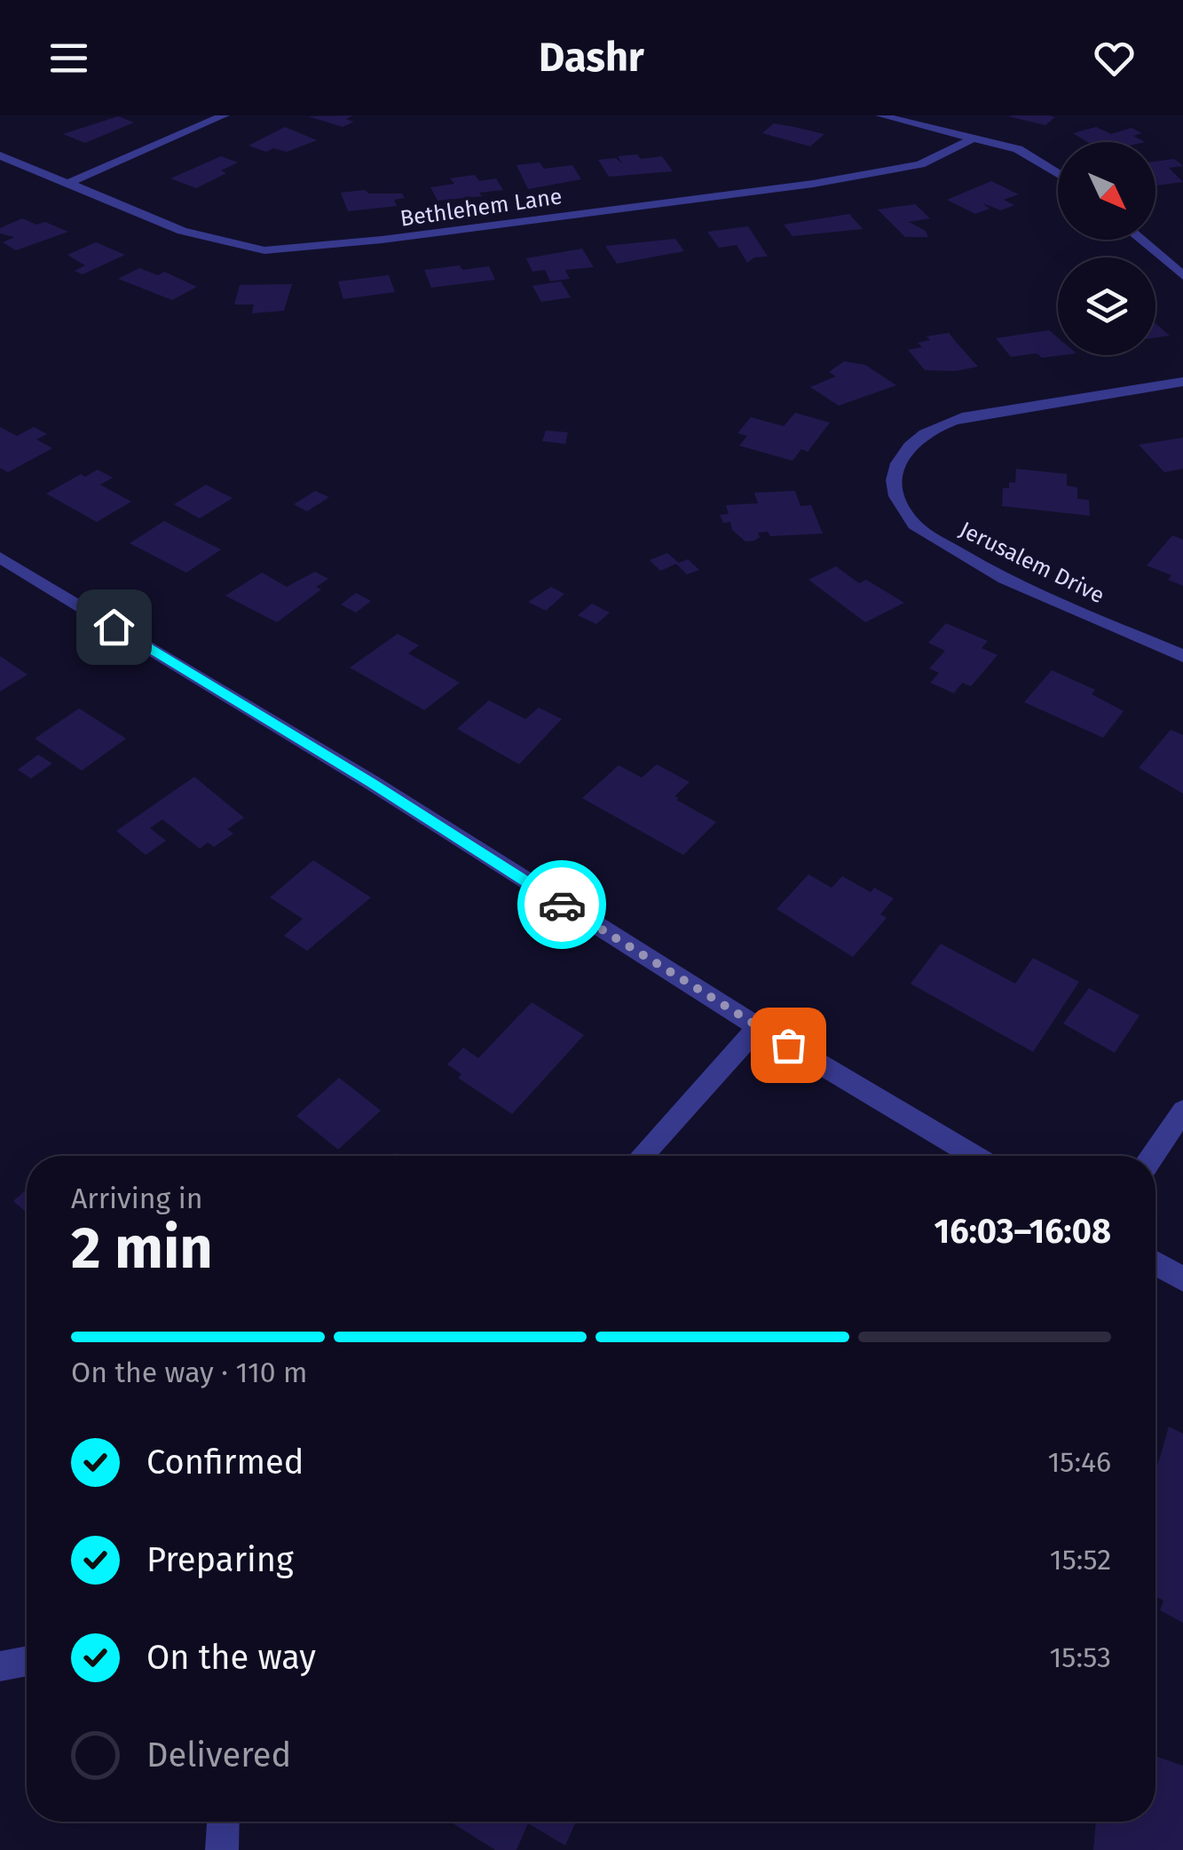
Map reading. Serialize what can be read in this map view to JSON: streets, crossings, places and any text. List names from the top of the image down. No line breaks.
{"streets":{"street":["Bethlehem Lane","Jerusalem Drive"]},"north":"bottom right","page":{"header":"Dashr","heading":["2 min","Arriving in","16:03–16:08"],"bar":"On the way · 110 m","list":[["Confirmed","15:46"],["Preparing","15:52"],["On the way","15:53"],"Delivered"]}}
